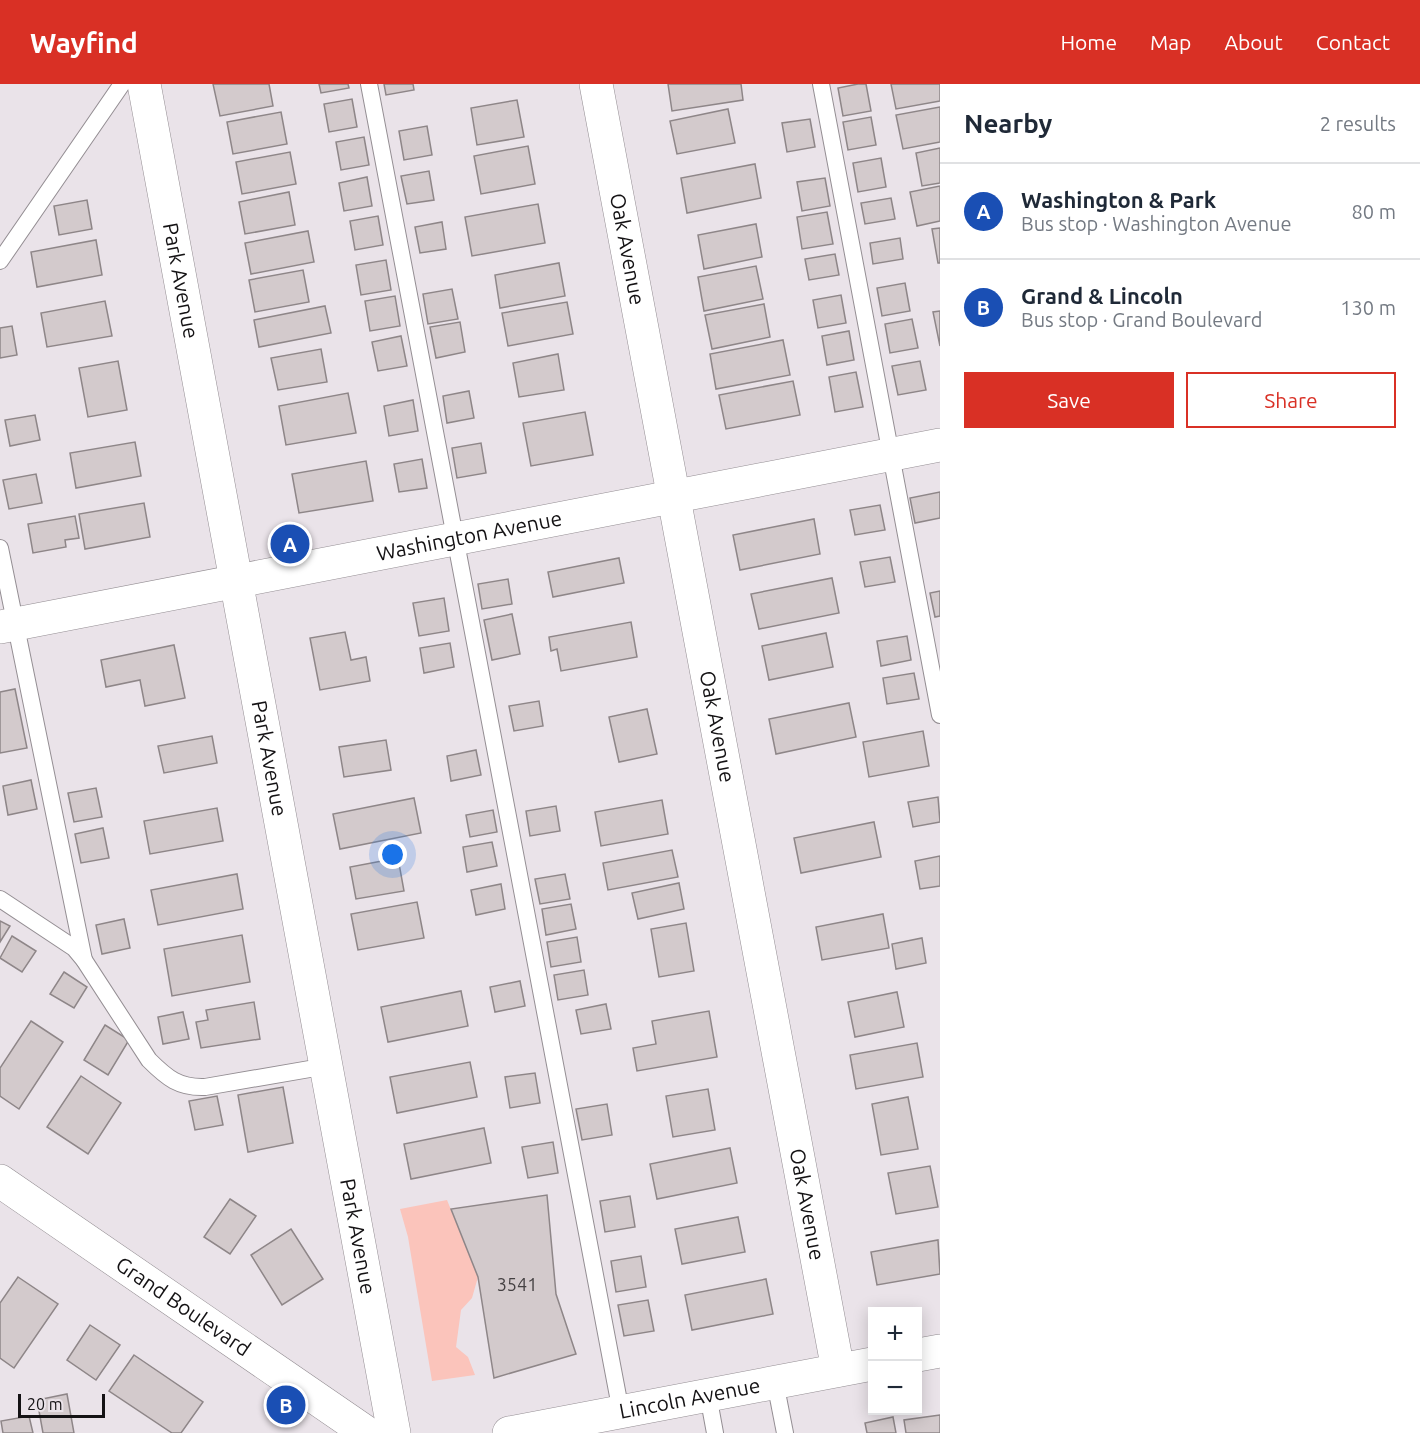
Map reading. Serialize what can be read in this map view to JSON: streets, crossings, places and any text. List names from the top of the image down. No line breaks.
{"streets":{"street":["Oak Avenue","Park Avenue","Washington Avenue","Grand Boulevard","Lincoln Avenue"]},"crossings":[["Oak Avenue","Washington Avenue"],["Oak Avenue","Lincoln Avenue"],["Park Avenue","Washington Avenue"]],"house_numbers":["3541"],"scale_bar":"20 m","page":{"header":"Wayfind","nav":["Home","Map","About","Contact"],"heading":["Nearby","2 results"],"list":[{"mark":"A","name":"Washington & Park","note":"Bus stop · Washington Avenue","value":"80 m"},{"mark":"B","name":"Grand & Lincoln","note":"Bus stop · Grand Boulevard","value":"130 m"}],"buttons":["Save","Share"],"pins":["A","B"],"map_buttons":["+","−"],"scale":"20 m"}}
